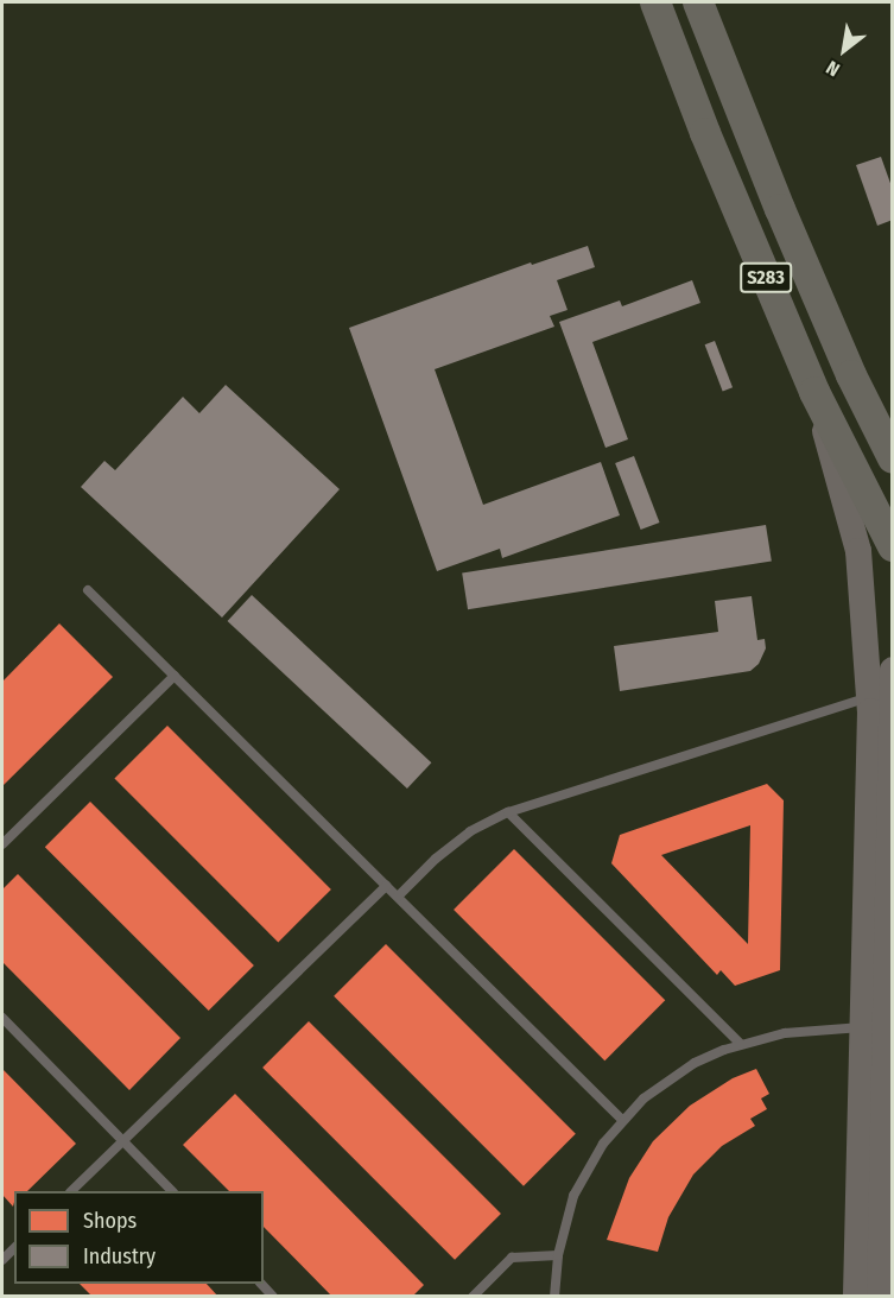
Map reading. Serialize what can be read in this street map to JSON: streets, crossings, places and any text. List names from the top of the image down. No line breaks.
{"streets":{"main road":["S283"]},"legend":["Shops","Industry"],"north":"bottom left"}
